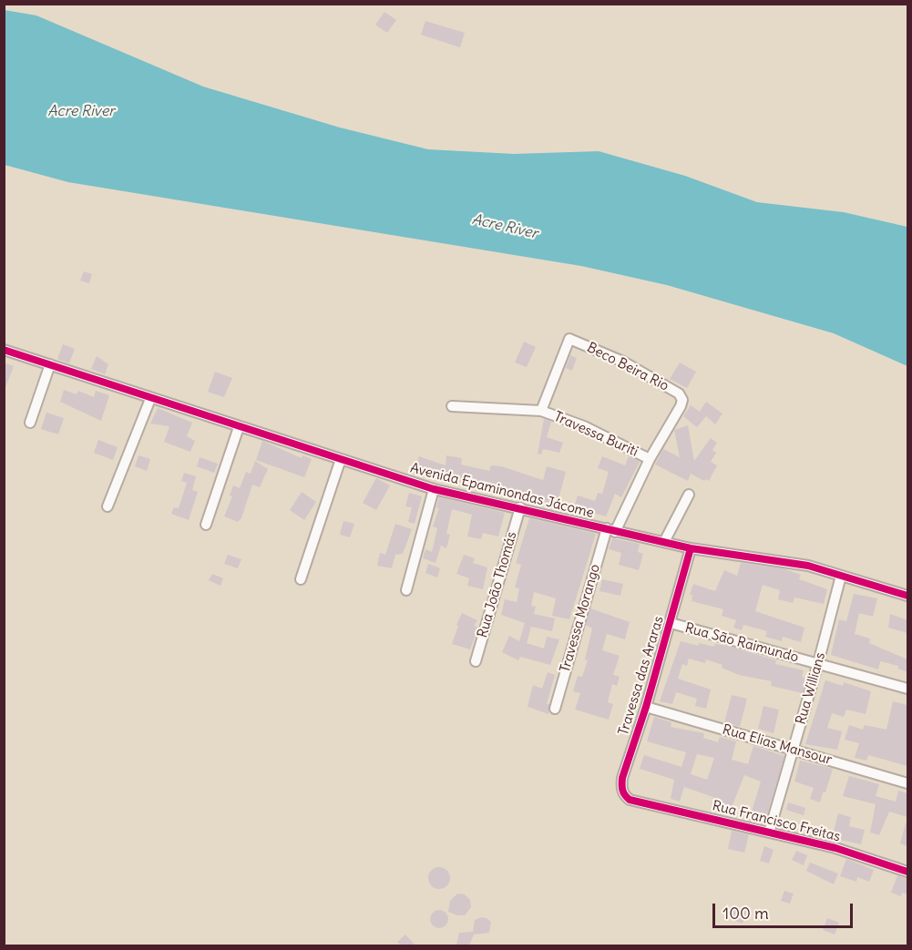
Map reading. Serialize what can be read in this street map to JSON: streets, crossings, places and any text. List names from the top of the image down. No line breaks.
{"streets":{"street":["Beco Beira Rio","Travessa Buriti","Avenida Epaminondas Jácome","Rua João Thomás","Travessa Morango","Rua São Raimundo","Travessa das Araras","Rua Willians","Rua Elias Mansour","Rua Francisco Freitas"]},"crossings":[["Beco Beira Rio","Travessa Buriti"],["Beco Beira Rio","Travessa Morango"],["Travessa Buriti","Travessa Morango"],["Avenida Epaminondas Jácome","Rua João Thomás"],["Avenida Epaminondas Jácome","Travessa Morango"],["Avenida Epaminondas Jácome","Travessa das Araras"],["Avenida Epaminondas Jácome","Rua Willians"],["Rua São Raimundo","Travessa das Araras"],["Rua São Raimundo","Rua Willians"],["Travessa das Araras","Rua Elias Mansour"],["Travessa das Araras","Rua Francisco Freitas"],["Rua Willians","Rua Elias Mansour"],["Rua Willians","Rua Francisco Freitas"]],"water":["Acre River"],"scale_bar":"100 m"}
